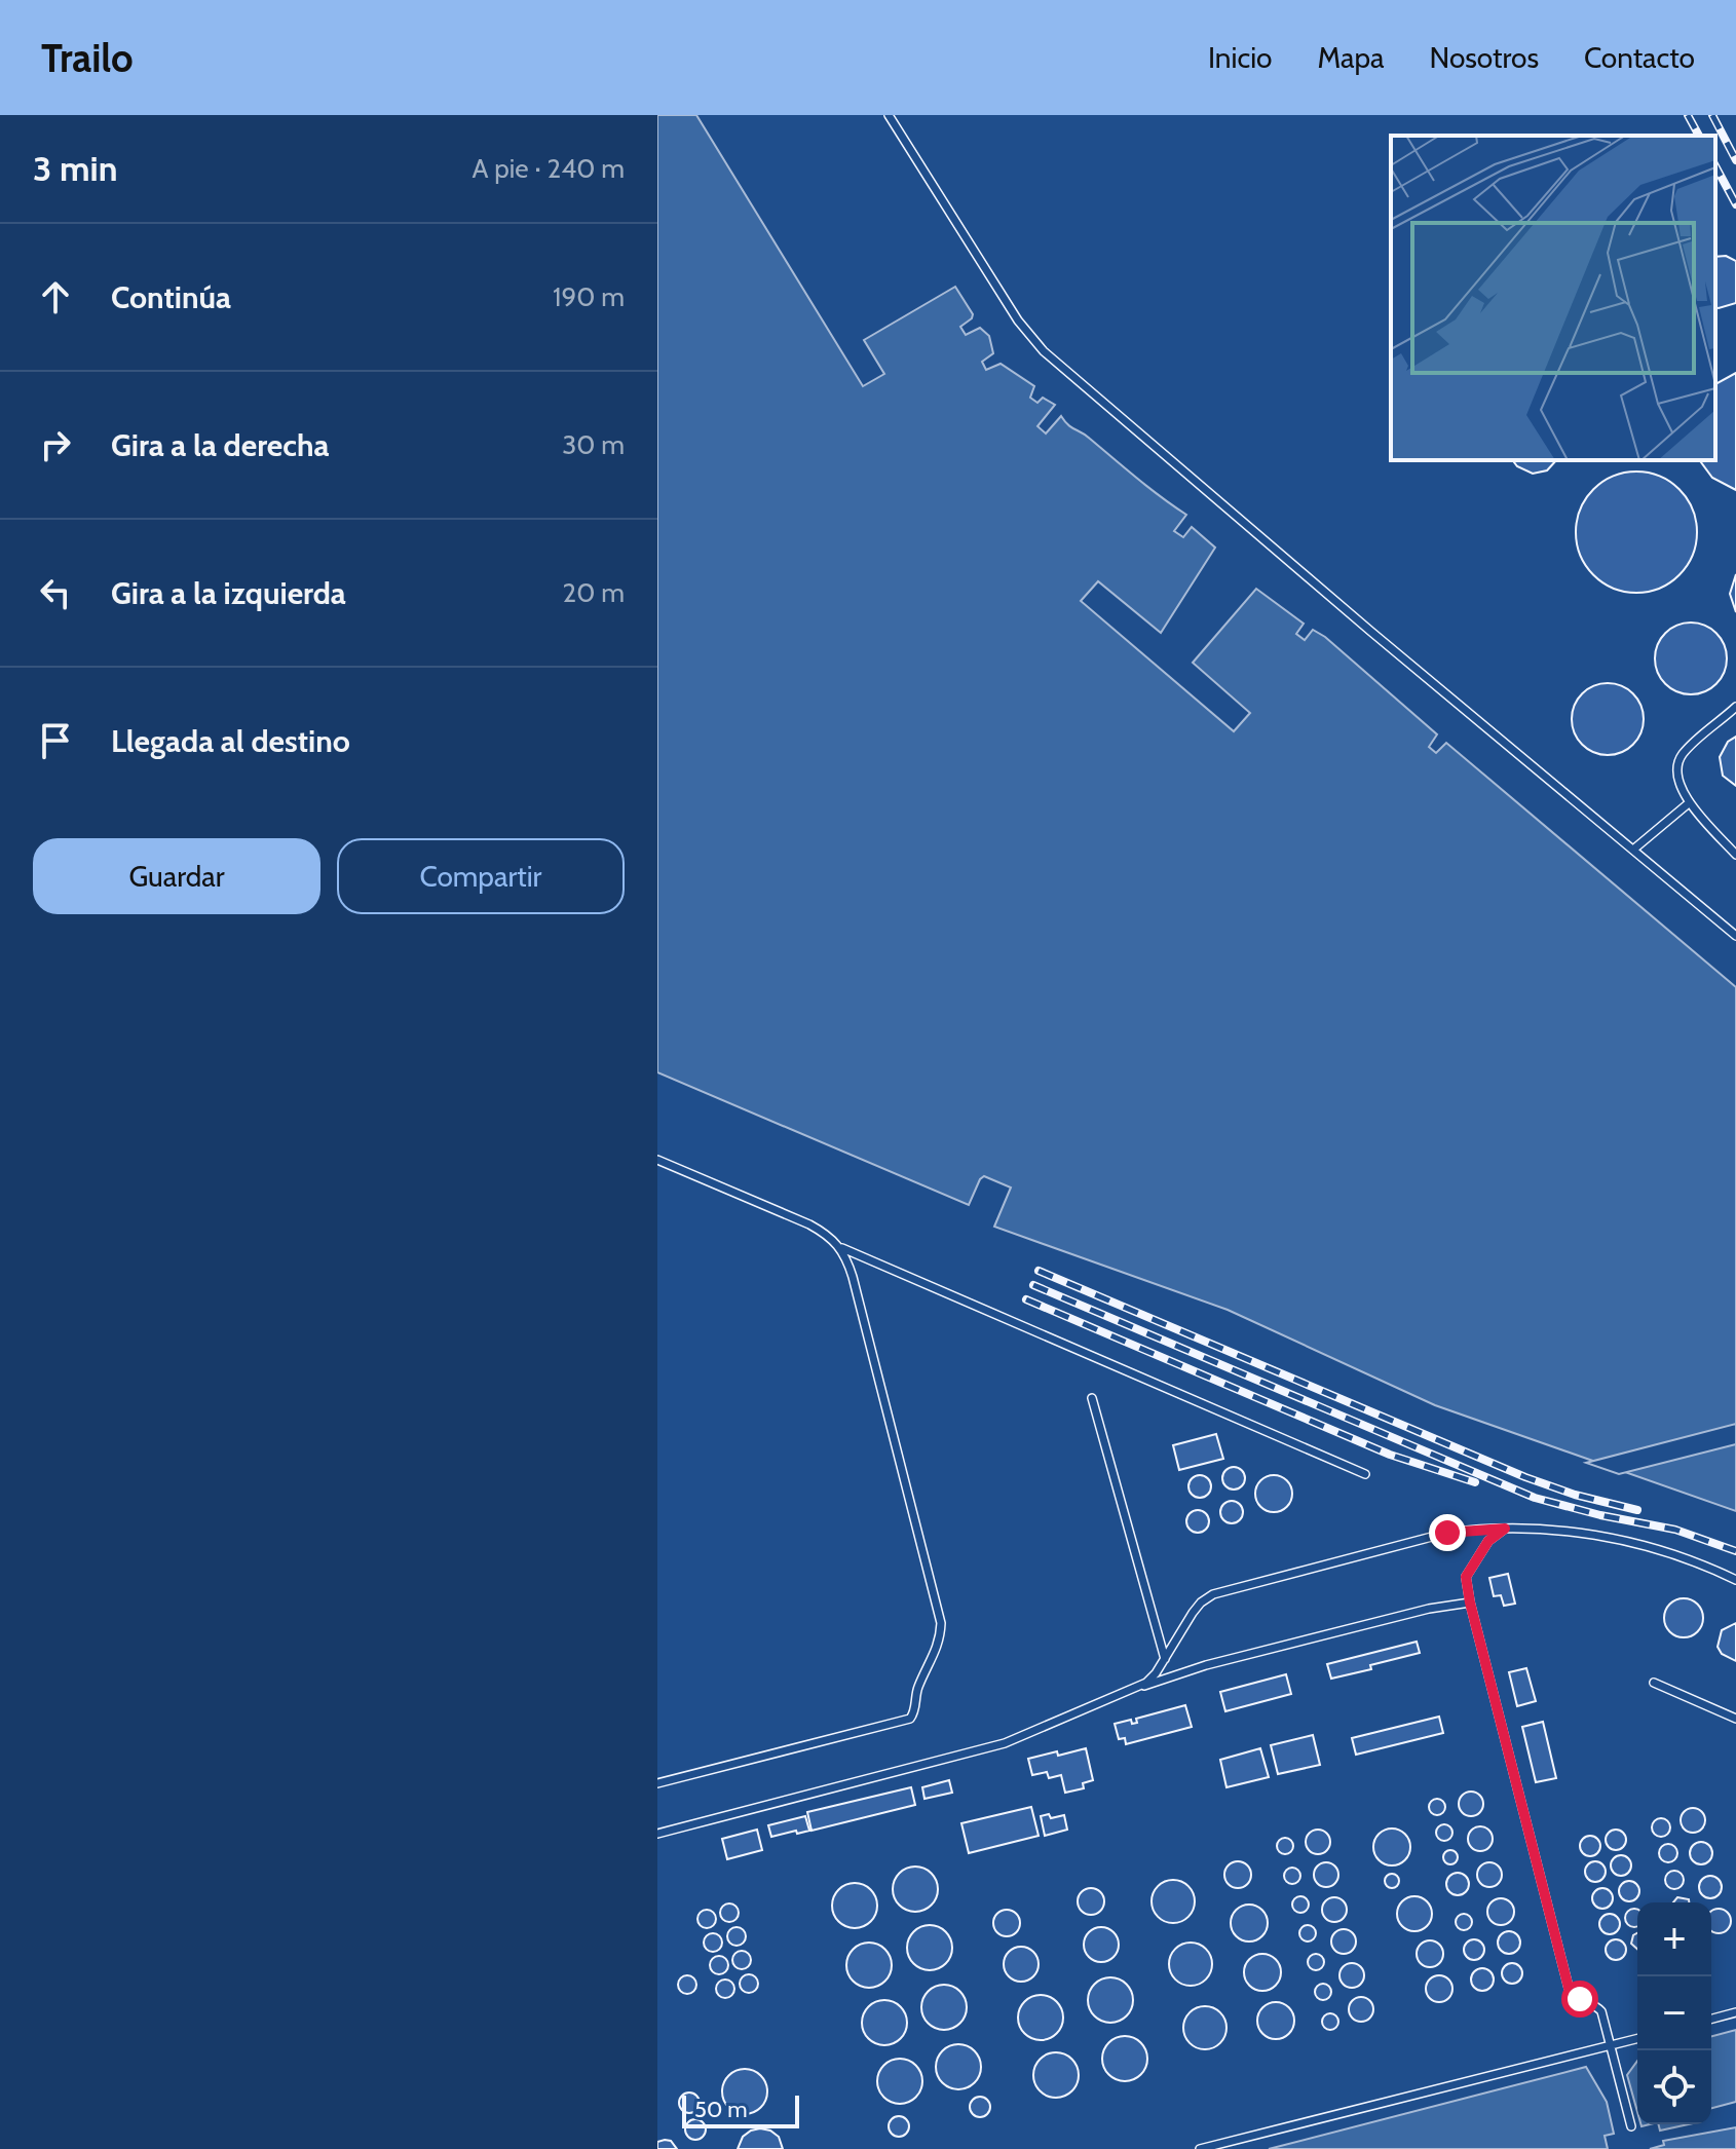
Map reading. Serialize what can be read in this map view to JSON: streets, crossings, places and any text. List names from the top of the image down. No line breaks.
{"scale_bar":"50 m","page":{"header":"Trailo","nav":["Inicio","Mapa","Nosotros","Contacto"],"heading":["3 min","A pie · 240 m"],"list":[["Continúa","190 m"],["Gira a la derecha","30 m"],["Gira a la izquierda","20 m"],"Llegada al destino"],"buttons":["Guardar","Compartir"],"map_buttons":["+","−"],"scale":"50 m"}}
